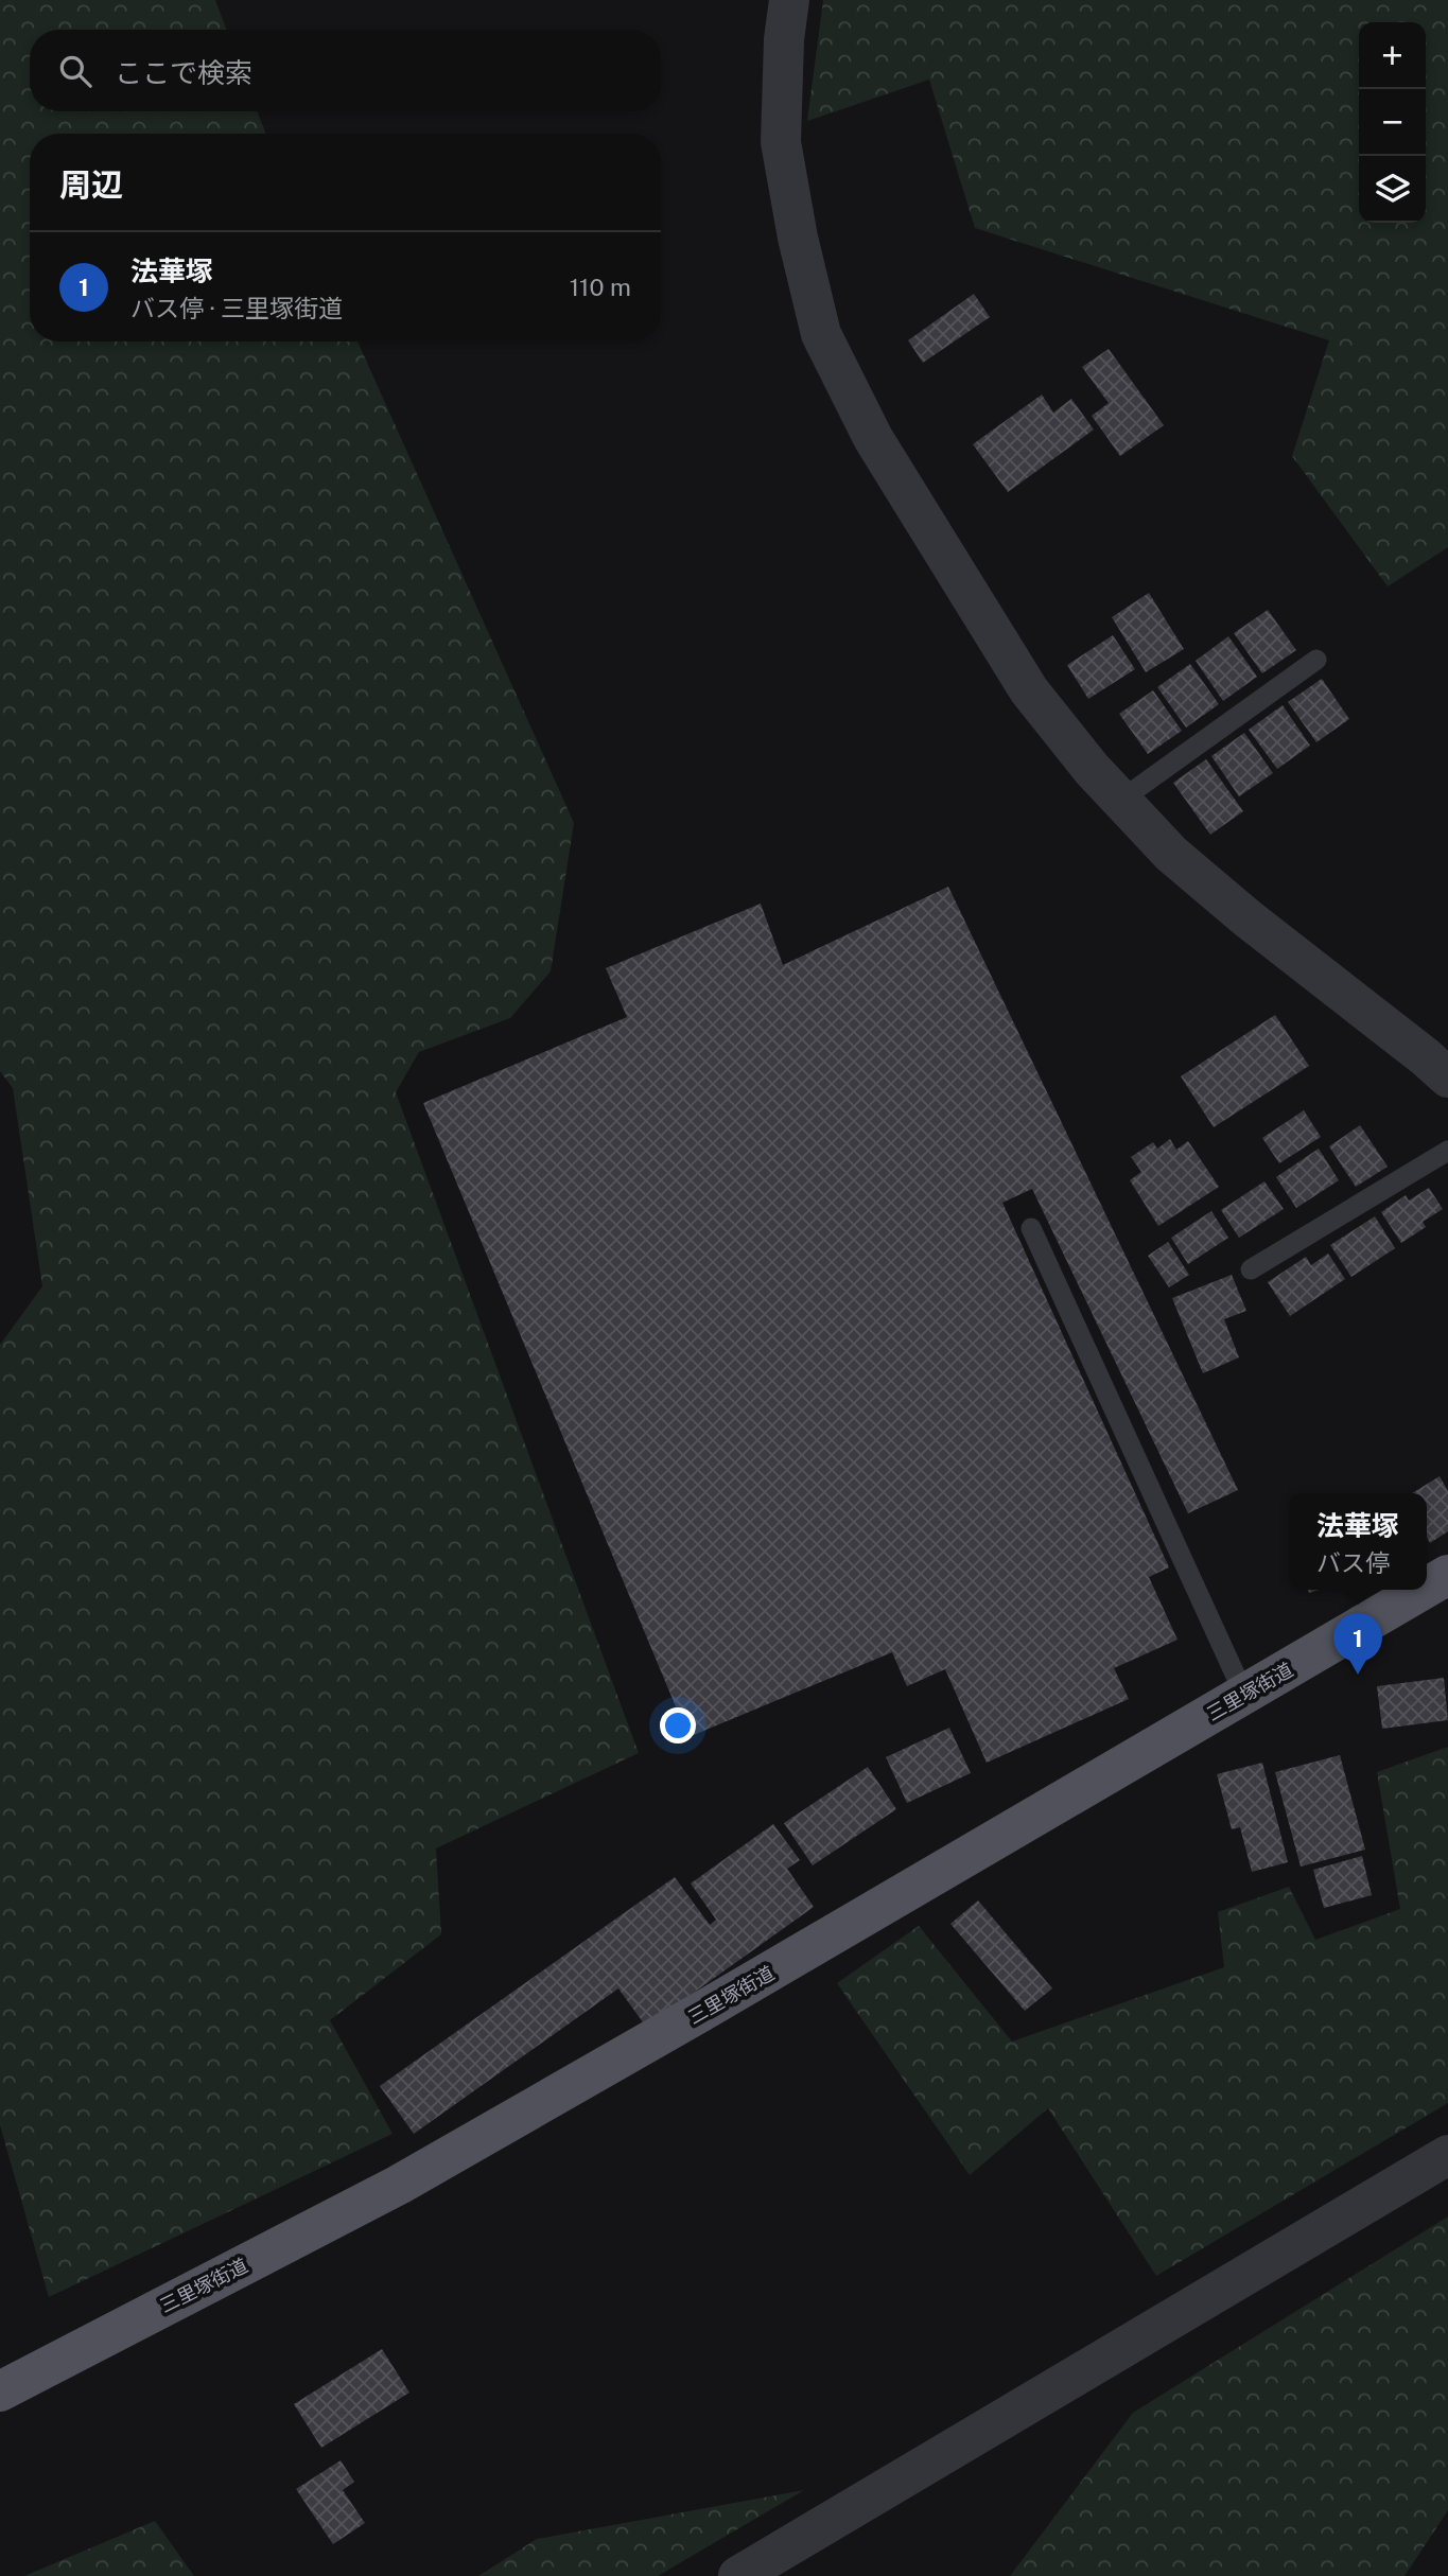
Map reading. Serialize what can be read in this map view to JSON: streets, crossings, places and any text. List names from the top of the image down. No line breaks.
{"streets":{"main road":["三里塚街道"]},"page":{"map_buttons":["+","−"],"search":"ここで検索","heading":"周辺","list":[{"mark":"1","name":"法華塚","note":"バス停 · 三里塚街道","value":"110 m"}],"popup":["法華塚","バス停"],"pins":"1"}}
